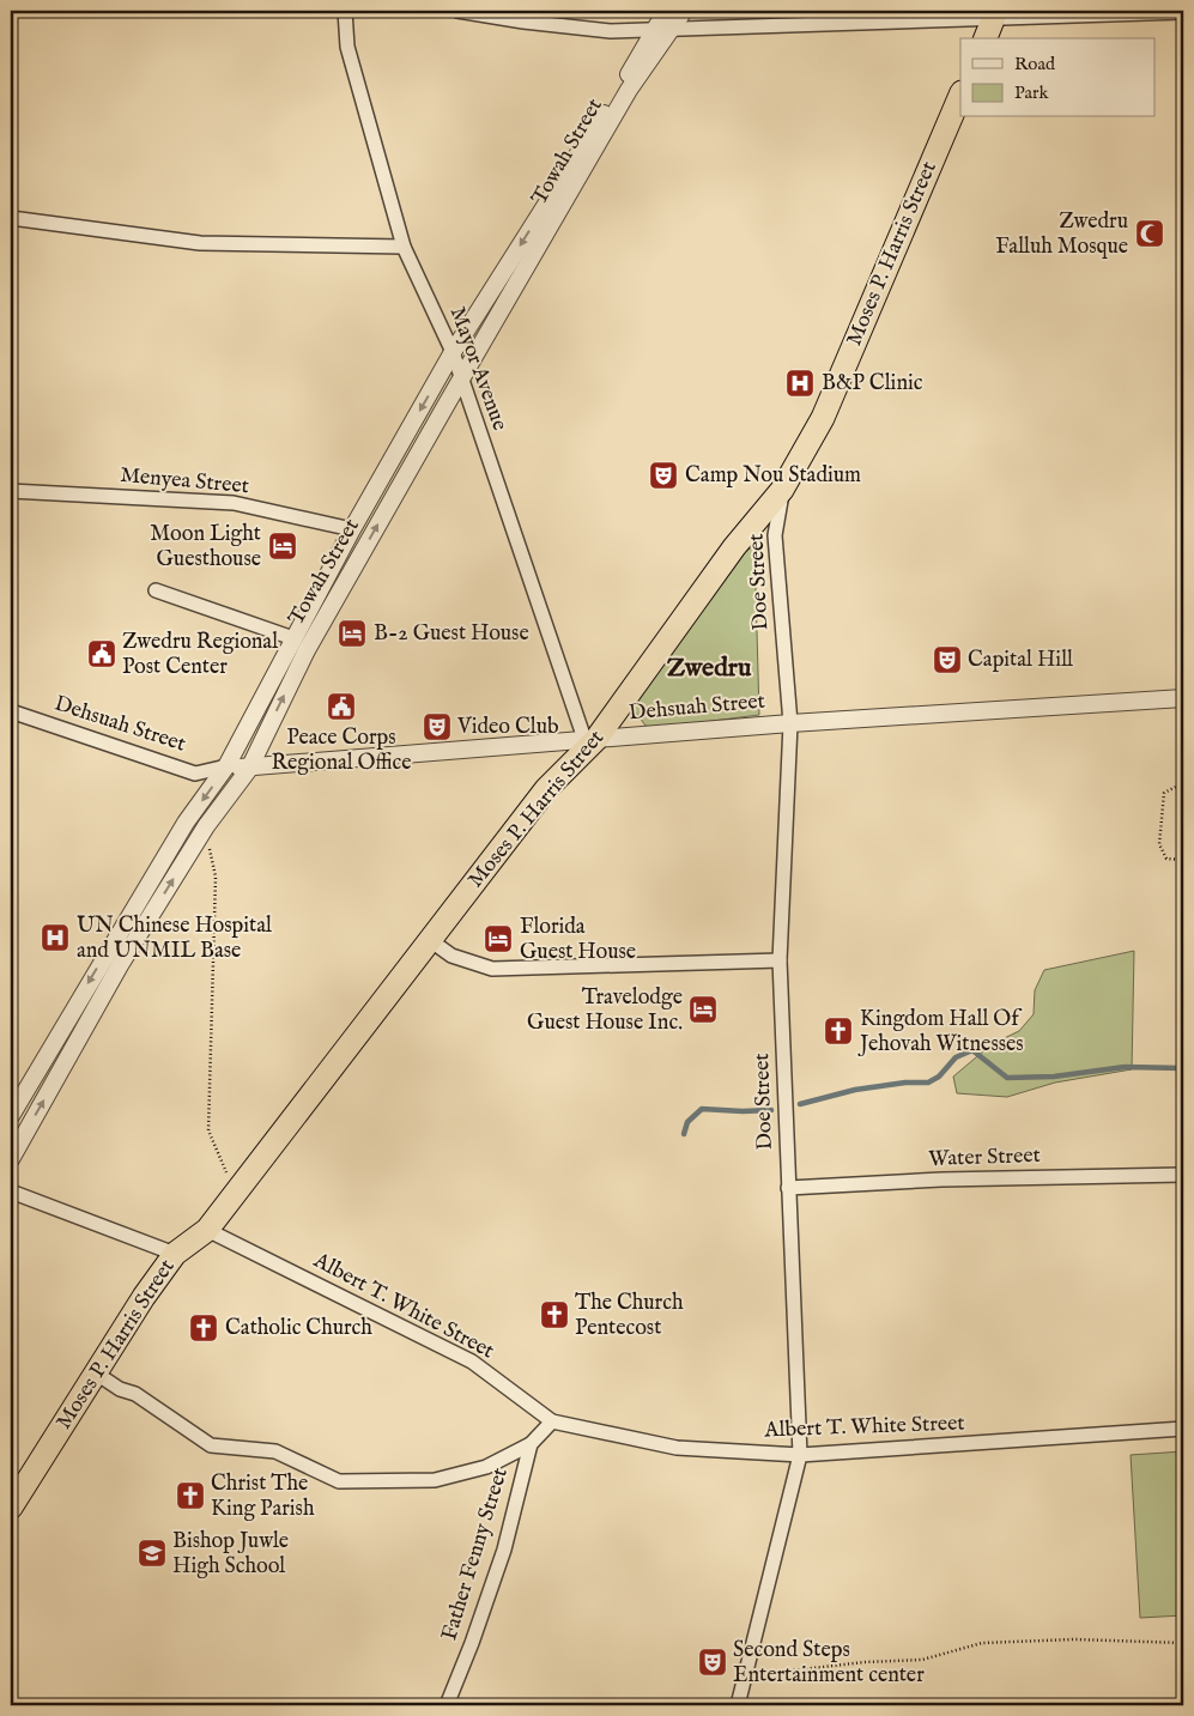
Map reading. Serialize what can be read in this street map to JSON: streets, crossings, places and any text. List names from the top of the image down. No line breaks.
{"streets":{"highway":["Moses P. Harris Street"],"street":["Towah Street","Mayor Avenue","Menyea Street","Doe Street","Dehsuah Street","Water Street","Albert T. White Street","Father Fenny Street"]},"crossings":[["Towah Street","Mayor Avenue"],["Towah Street","Menyea Street"],["Towah Street","Dehsuah Street"],["Moses P. Harris Street","Mayor Avenue"],["Moses P. Harris Street","Doe Street"],["Moses P. Harris Street","Dehsuah Street"],["Moses P. Harris Street","Albert T. White Street"],["Mayor Avenue","Dehsuah Street"],["Doe Street","Dehsuah Street"],["Doe Street","Water Street"],["Doe Street","Albert T. White Street"],["Albert T. White Street","Father Fenny Street"]],"districts":["Zwedru"],"places":{"mosque":["Zwedru Falluh Mosque"],"hospital":["B&P Clinic","UN Chinese Hospital and UNMIL Base"],"theatre":["Camp Nou Stadium","Capital Hill","Video Club","Second Steps Entertainment center"],"hotel":["Moon Light Guesthouse","B-2 Guest House","Florida Guest House","Travelodge Guest House Inc."],"public building":["Zwedru Regional Post Center","Peace Corps Regional Office"],"church":["Kingdom Hall Of Jehovah Witnesses","The Church Pentecost","Catholic Church","Christ The King Parish"],"school or university":["Bishop Juwle High School"]},"legend":["Road","Park"]}
